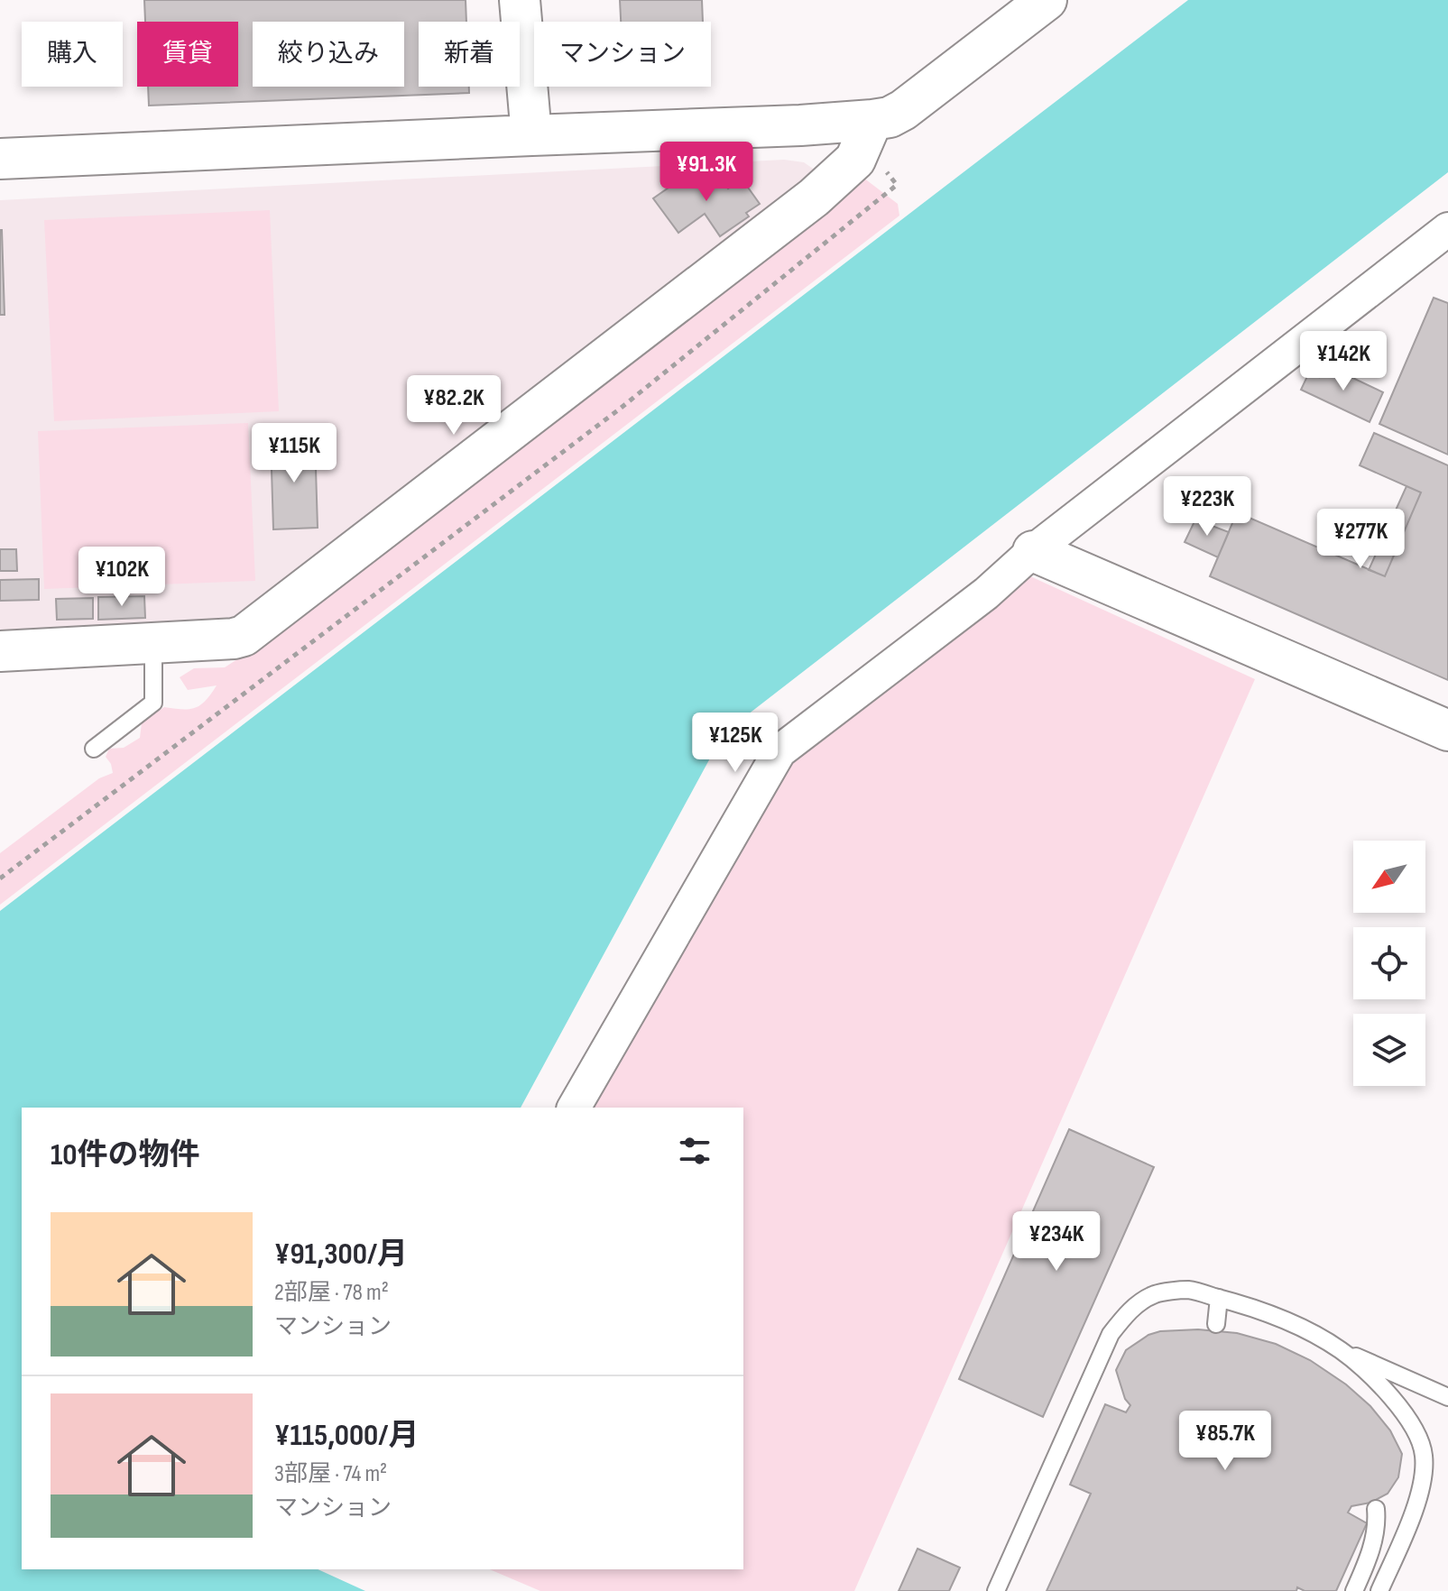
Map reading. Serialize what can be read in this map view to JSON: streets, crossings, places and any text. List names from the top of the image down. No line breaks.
{"north":"bottom left","page":{"chip":["購入","賃貸","絞り込み","新着","マンション"],"price":["¥91.3K","¥142K","¥82.2K","¥115K","¥223K","¥277K","¥102K","¥125K","¥234K","¥85.7K"],"heading":"10件の物件","list":[{"name":"¥91,300/月","note":"2部屋 · 78 m² · マンション"},{"name":"¥115,000/月","note":"3部屋 · 74 m² · マンション"}]}}
